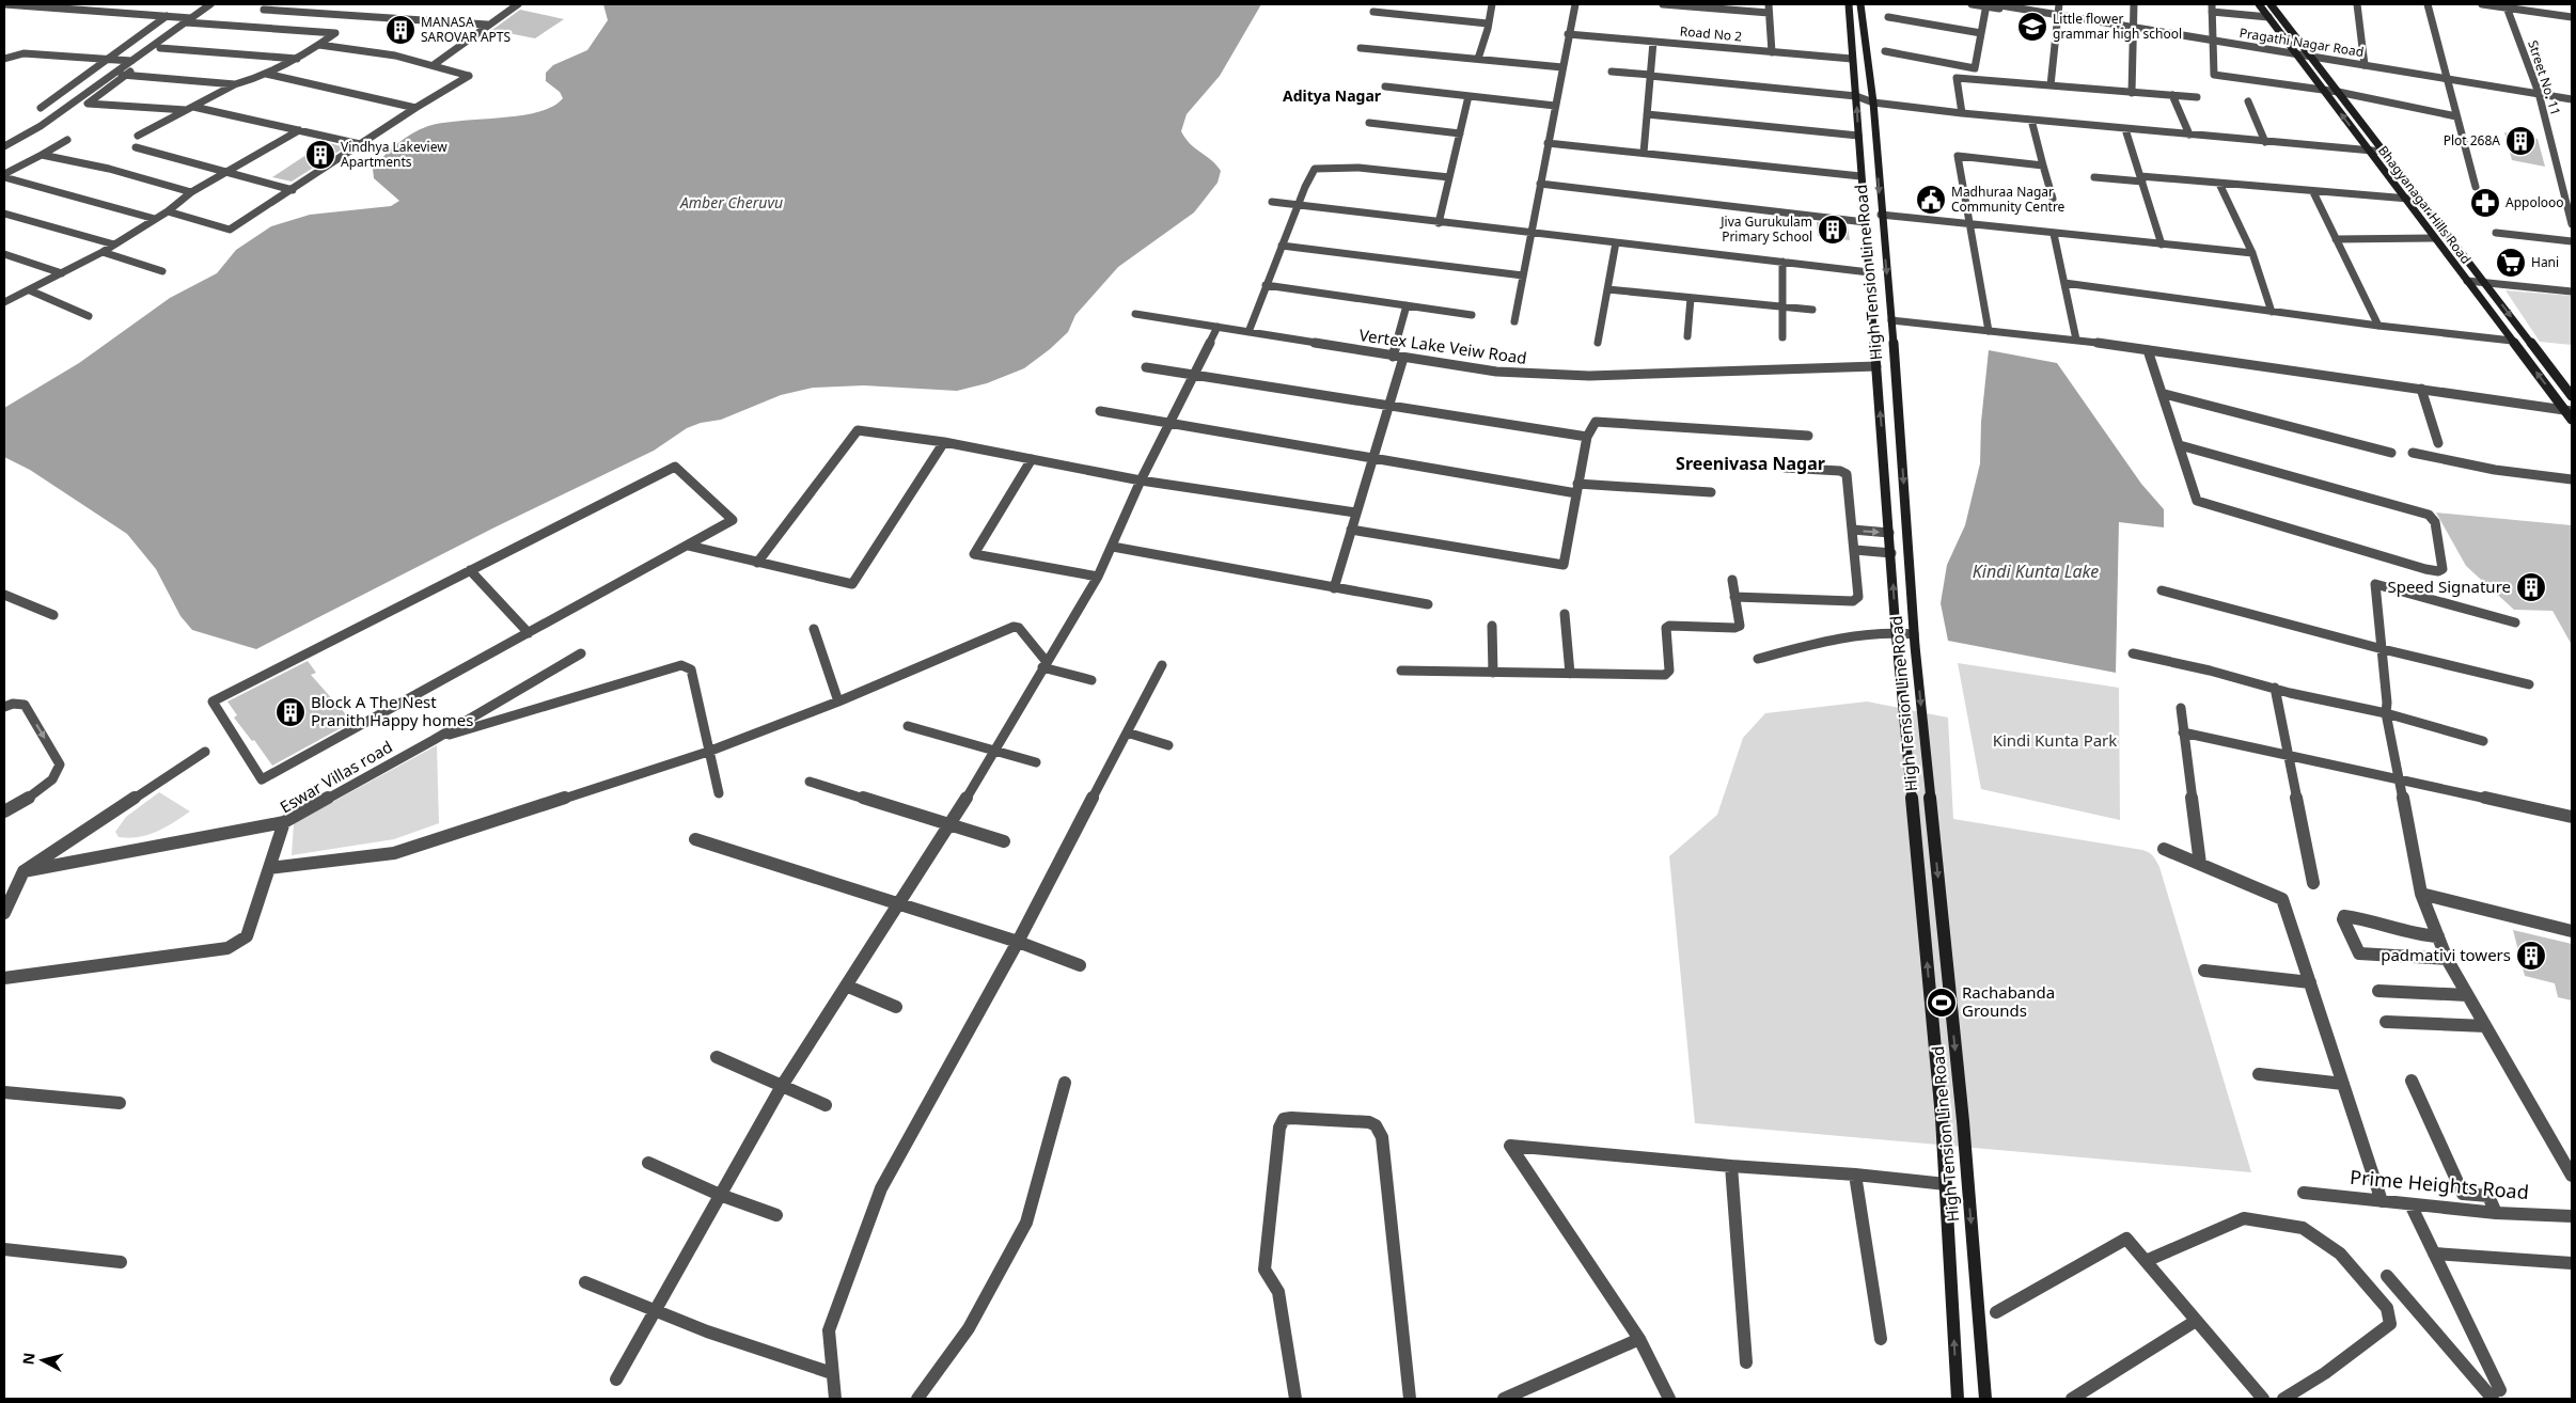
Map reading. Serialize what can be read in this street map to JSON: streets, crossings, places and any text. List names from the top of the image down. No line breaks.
{"streets":{"main road":["Bhagyanagar Hills Road","High Tension Line Road"],"street":["Road No 2","Pragathi Nagar Road","Street No. 11","Vertex Lake Veiw Road","Eswar Villas road","Prime Heights Road"]},"crossings":[["Road No 2","High Tension Line Road"],["Pragathi Nagar Road","Street No. 11"],["Pragathi Nagar Road","Bhagyanagar Hills Road"],["High Tension Line Road","Vertex Lake Veiw Road"]],"districts":["Aditya Nagar","Sreenivasa Nagar"],"water":["Amber Cheruvu","Kindi Kunta Lake"],"parks":["Kindi Kunta Park"],"places":{"school or university":["Little flower grammar high school"],"building":["MANASA SAROVAR APTS","Plot 268A","Vindhya Lakeview Apartments","Jiva Gurukulam Primary School","Speed Signature","Block A The Nest Pranith Happy homes","padmativi towers"],"public building":["Madhuraa Nagar Community Centre"],"pharmacy":["Appolooo"],"supermarket":["Hani"],"sports":["Rachabanda Grounds"]},"north":"left"}
